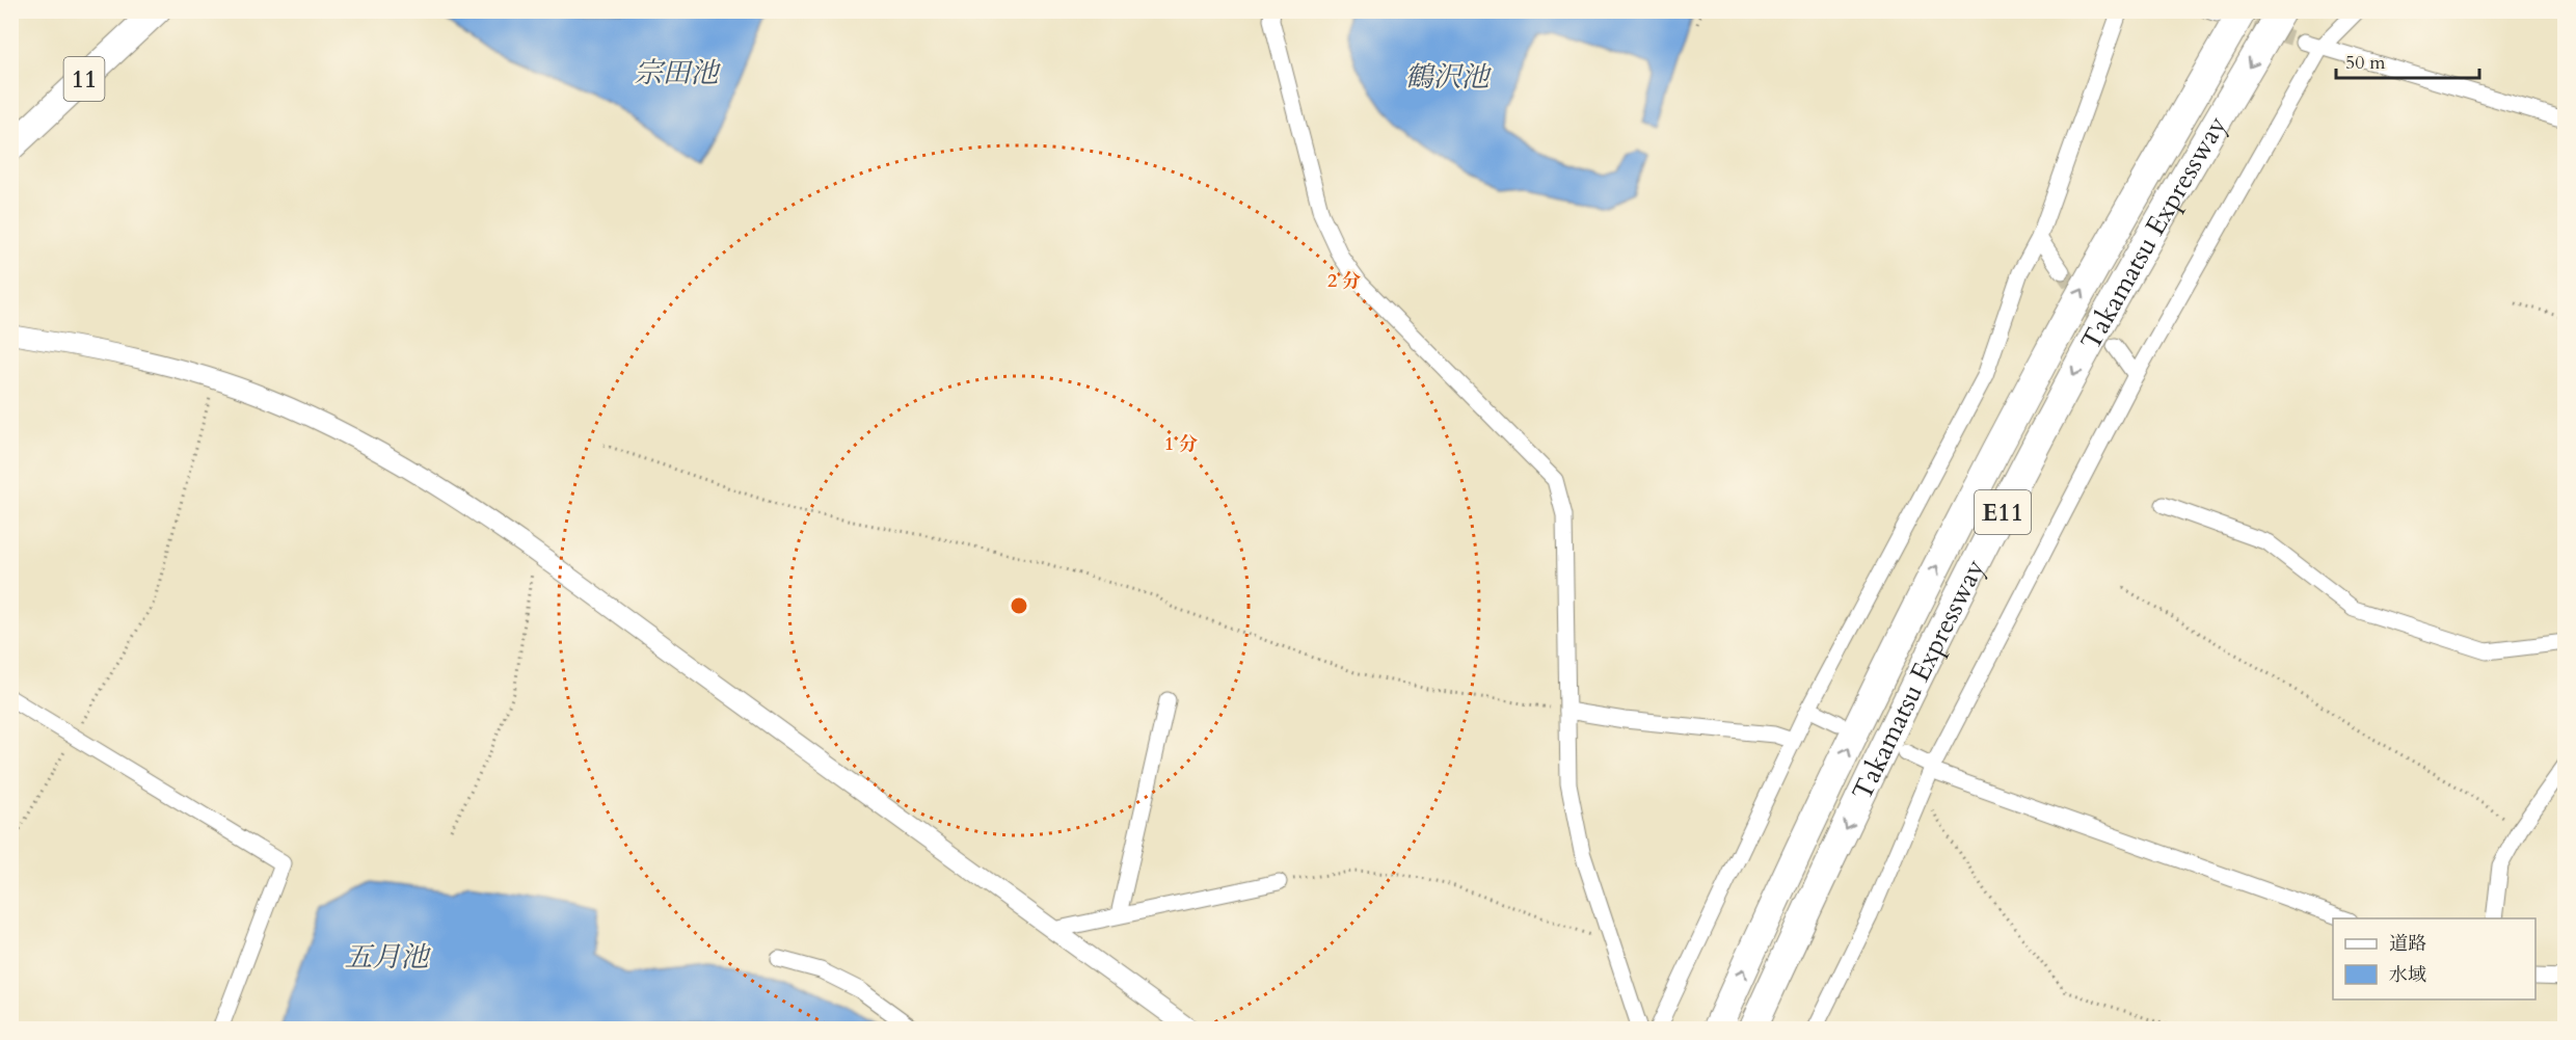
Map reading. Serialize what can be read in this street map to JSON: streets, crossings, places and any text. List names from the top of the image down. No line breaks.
{"streets":{"highway":["11","Takamatsu Expressway","E11"]},"water":["宗田池","鶴沢池","五月池"],"legend":["道路","水域"],"scale_bar":"50 m","rings":["2 分","1 分"]}
